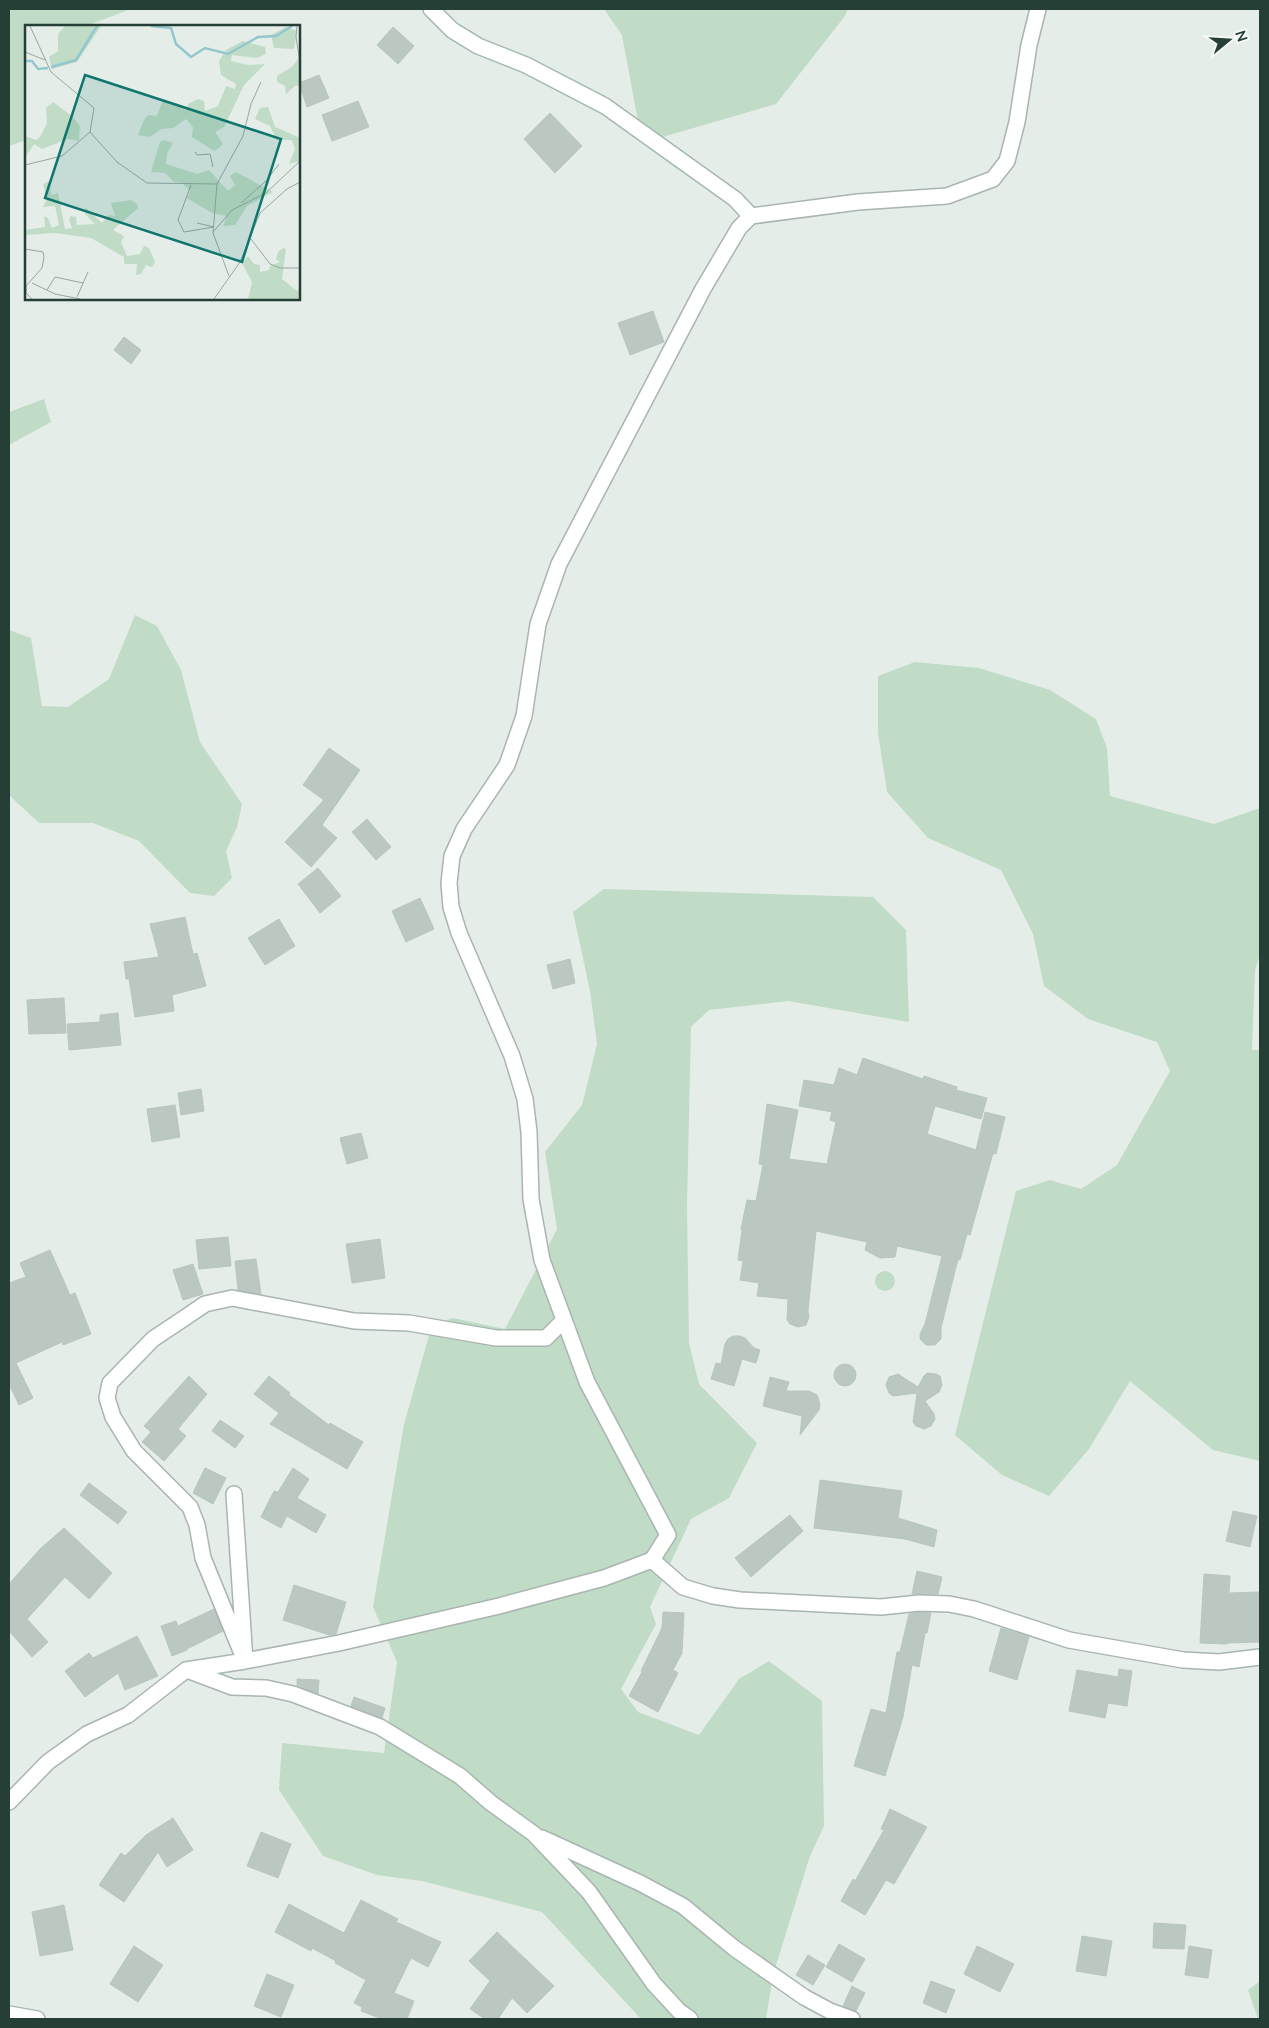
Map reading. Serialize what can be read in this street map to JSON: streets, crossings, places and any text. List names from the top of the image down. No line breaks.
{"north":"right"}
